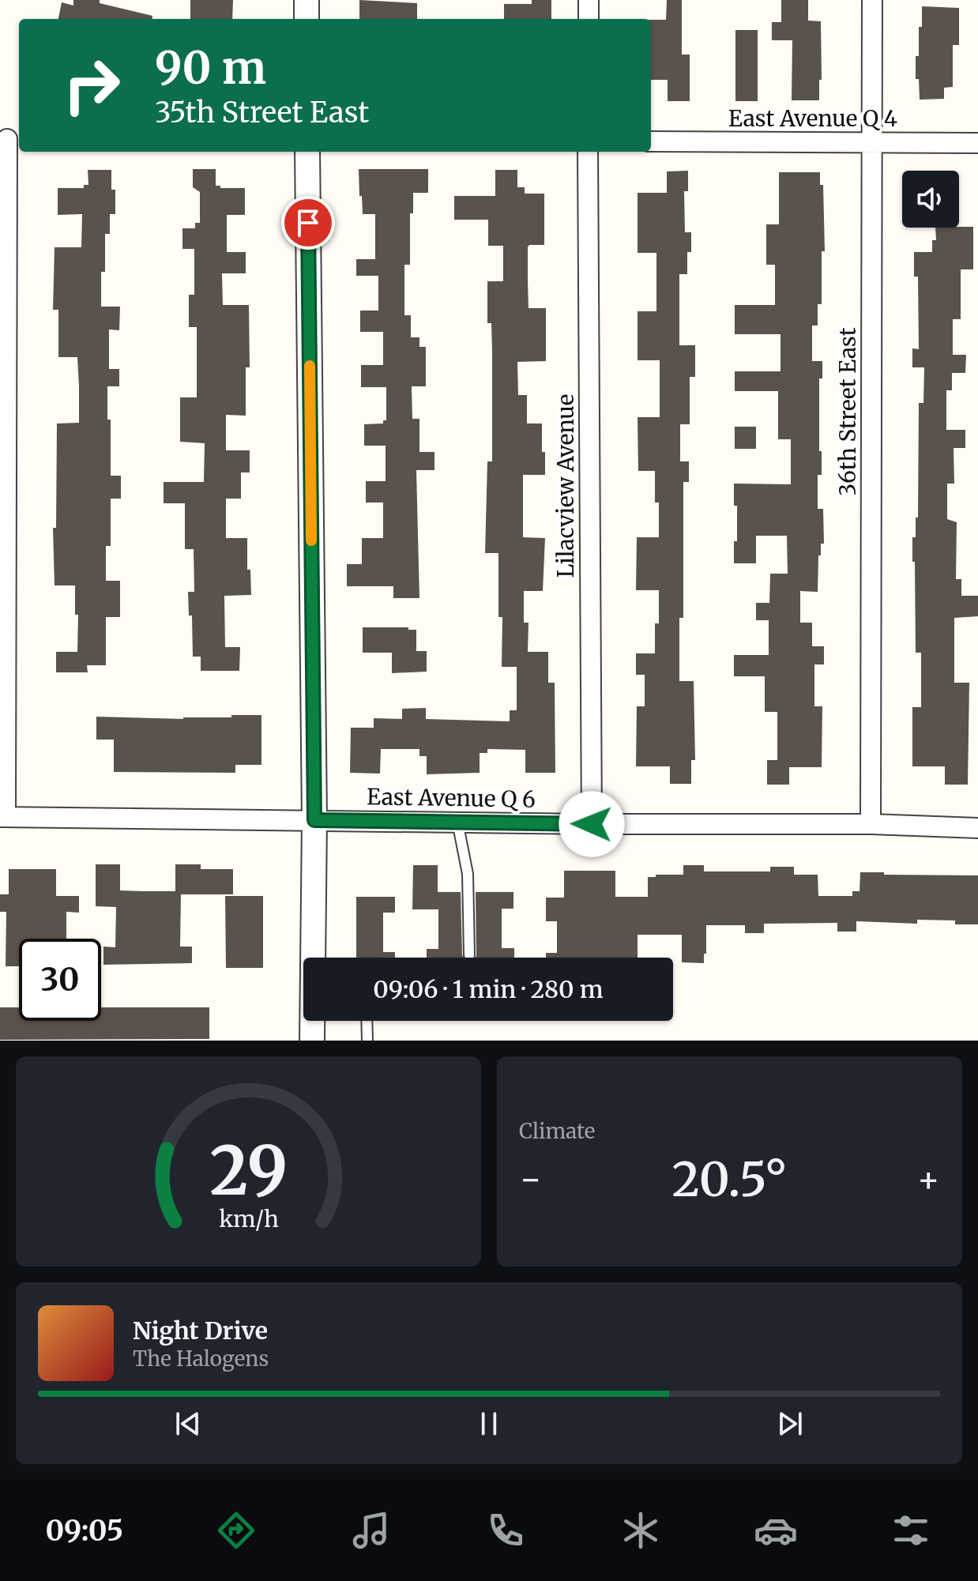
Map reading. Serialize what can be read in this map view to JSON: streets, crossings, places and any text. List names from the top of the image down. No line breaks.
{"streets":{"street":["East Avenue Q 4","36th Street East","Lilacview Avenue","East Avenue Q 6"]},"crossings":[["East Avenue Q 4","36th Street East"],["36th Street East","East Avenue Q 6"],["Lilacview Avenue","East Avenue Q 6"]],"page":{"turn":["90 m","35th Street East"],"limit":"30","trip":"09:06 · 1 min · 280 m","tile":"Climate","heat":["−","20.5°","+"],"song":["Night Drive","The Halogens"],"tabs":"09:05","gauge":["29","km/h"]}}
